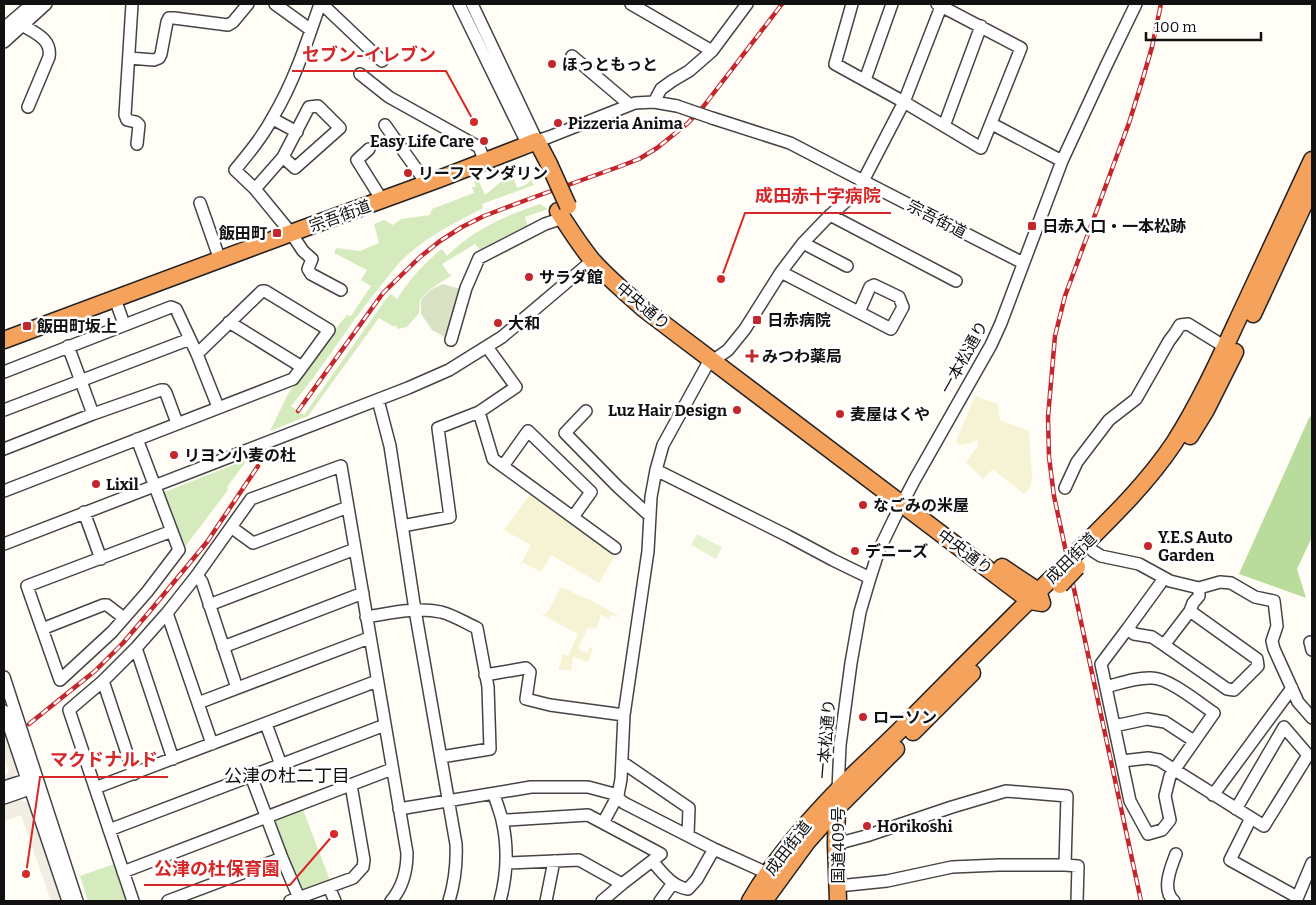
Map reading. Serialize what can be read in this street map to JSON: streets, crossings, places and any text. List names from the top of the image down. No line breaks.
{"streets":{"highway":["宗吾街道","中央通り","成田街道","国道409号"],"street":["一本松通り"]},"crossings":[["宗吾街道","中央通り"],["宗吾街道","一本松通り"],["中央通り","一本松通り"],["中央通り","成田街道"],["一本松通り","成田街道"],["一本松通り","国道409号"],["成田街道","国道409号"]],"districts":["公津の杜二丁目"],"places":{"other":["ほっともっと","セブン-イレブン","Pizzeria Anima","Easy Life Care","リーフ マンダリン","サラダ館","成田赤十字病院","大和","Luz Hair Design","麦屋はくや","リヨン小麦の杜","Lixil","なごみの米屋","Y.E.S Auto Garden","デニーズ","ローソン","Horikoshi","公津の杜保育園","マクドナルド"],"transit":["日赤入口・一本松跡","飯田町","日赤病院","飯田町坂上"],"health":["みつわ薬局"]},"scale_bar":"100 m"}
